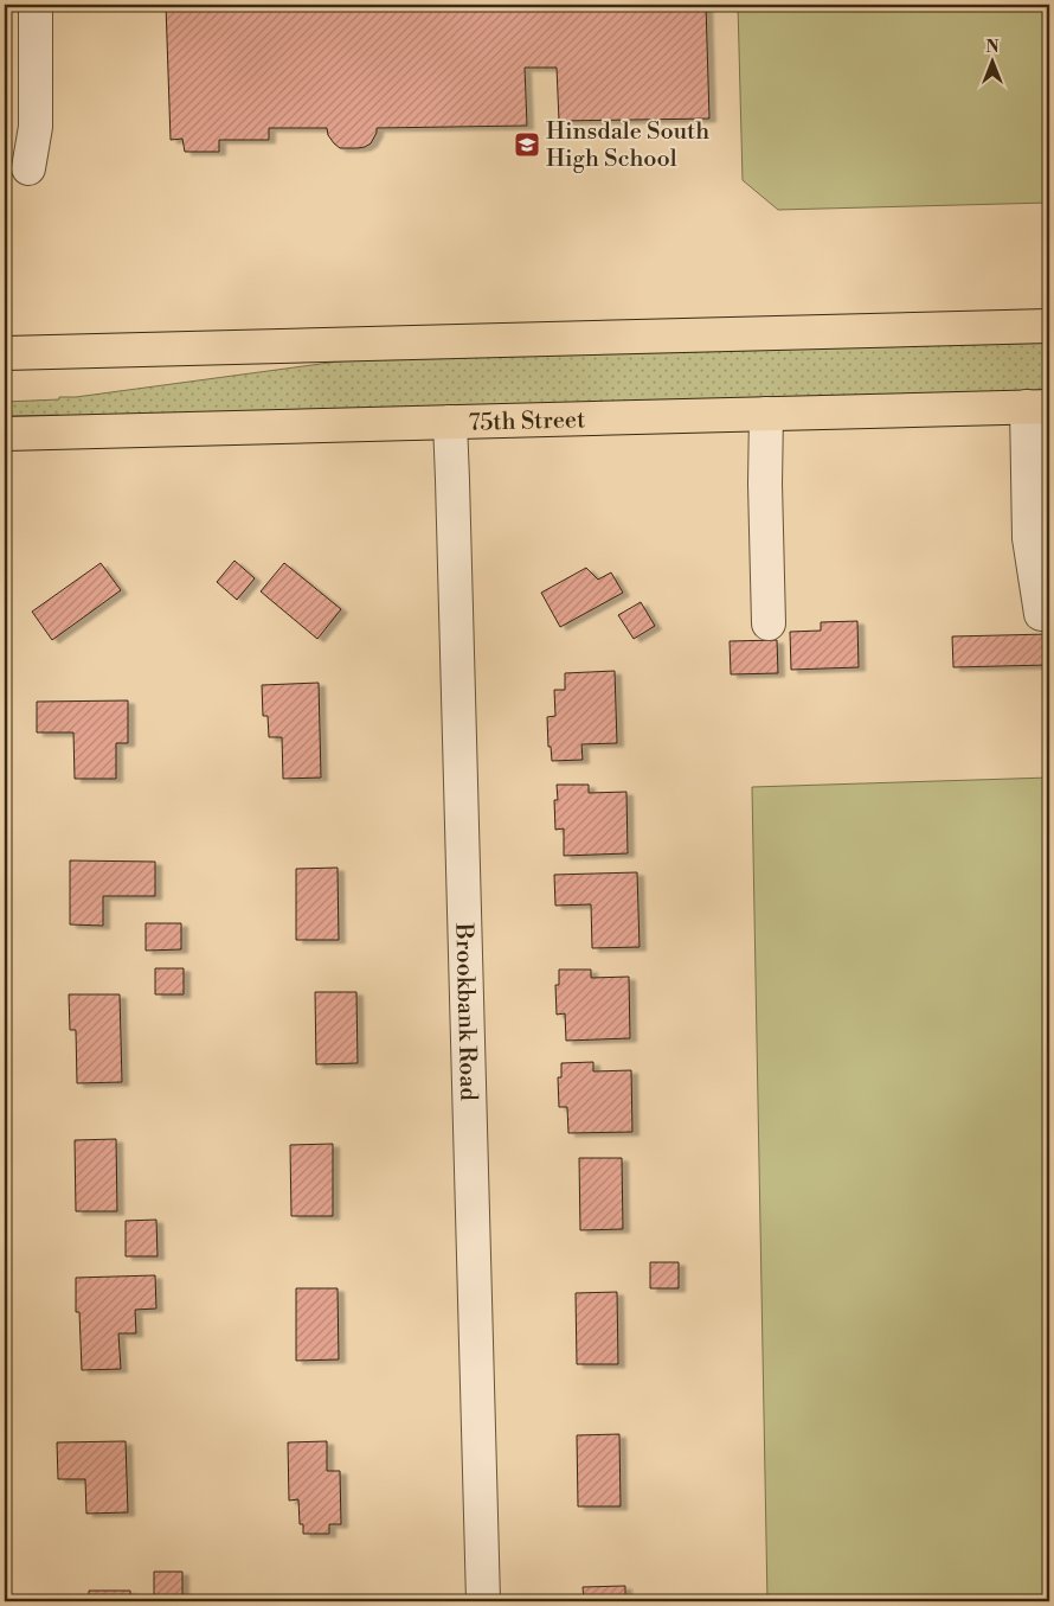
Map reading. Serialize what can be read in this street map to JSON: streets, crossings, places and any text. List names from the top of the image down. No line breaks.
{"streets":{"main road":["75th Street"],"street":["Brookbank Road"]},"crossings":[["75th Street","Brookbank Road"]],"places":{"school or university":["Hinsdale South High School"]},"north":"top"}
